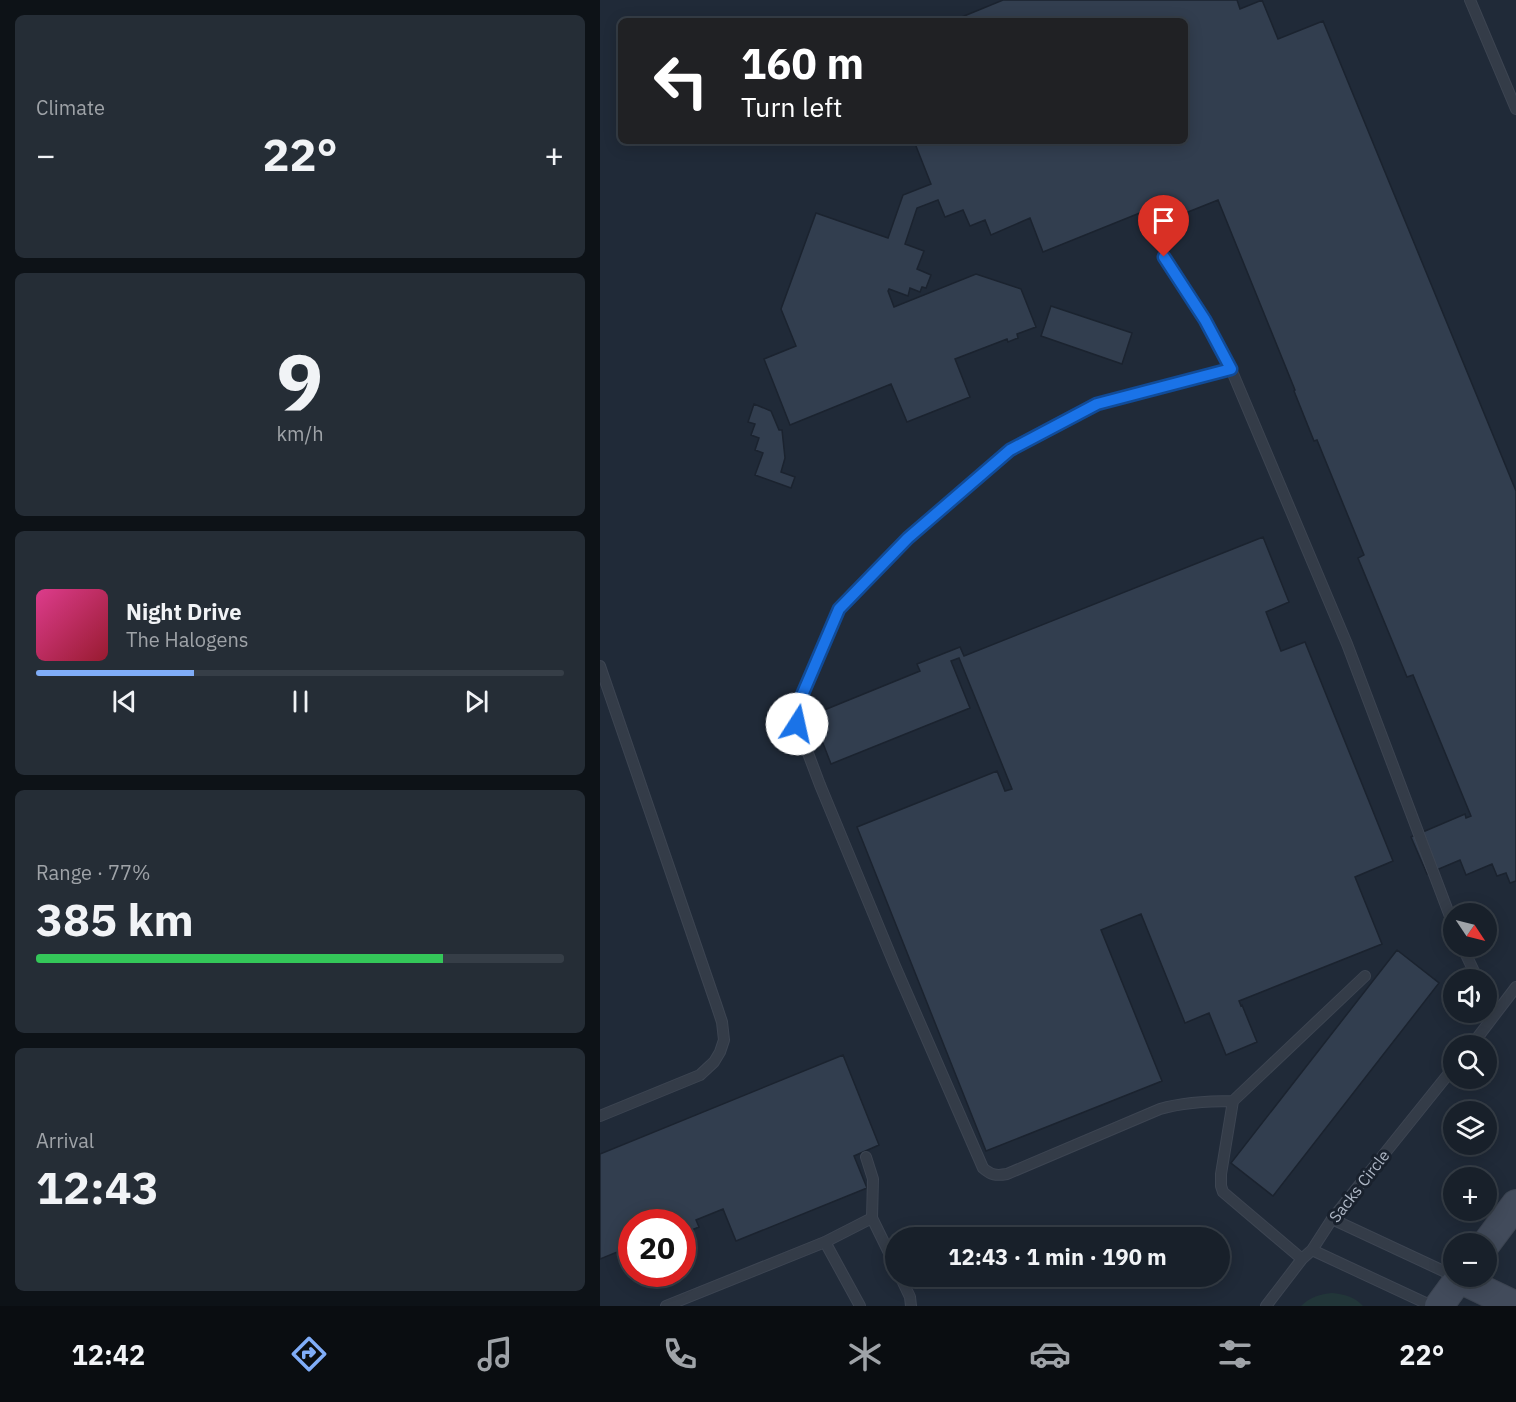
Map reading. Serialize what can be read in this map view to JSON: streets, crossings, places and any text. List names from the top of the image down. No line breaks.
{"streets":{"lane":["Sacks Circle"]},"north":"bottom right","page":{"tile":["Climate",["9","km/h"],["Range · 77%","385 km"],["Arrival","12:43"]],"turn":["160 m","Turn left"],"heat":["−","22°","+"],"song":["Night Drive","The Halogens"],"map_buttons":["+","−"],"limit":"20","trip":"12:43 · 1 min · 190 m","tabs":["12:42","22°"]}}
